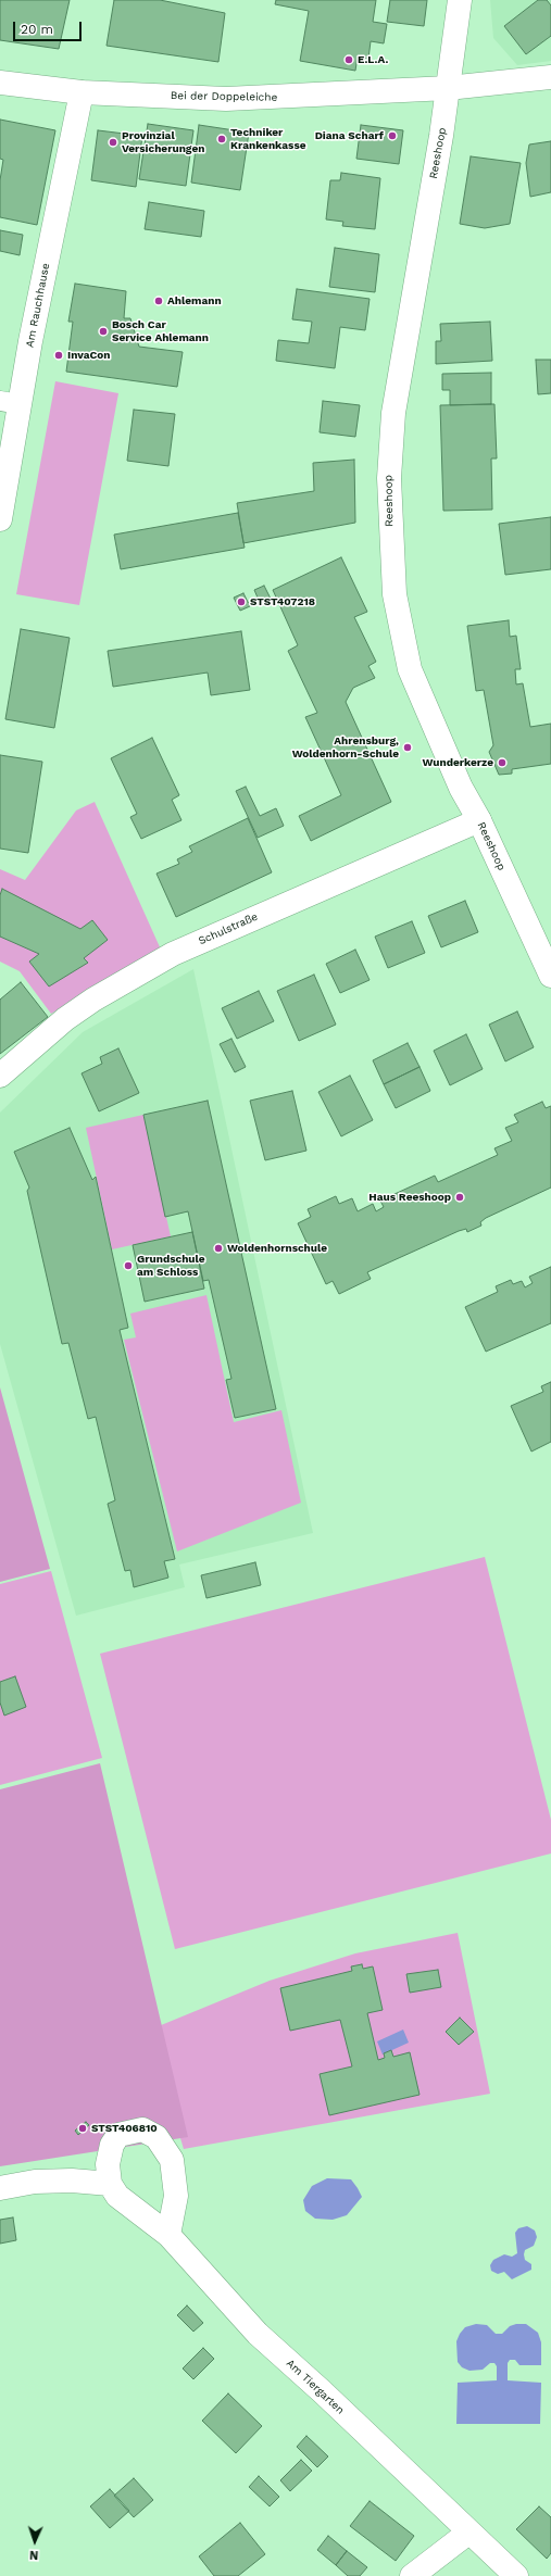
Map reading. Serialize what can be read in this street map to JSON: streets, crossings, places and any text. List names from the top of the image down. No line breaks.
{"streets":{"street":["Bei der Doppeleiche","Reeshoop","Am Rauchhause","Schulstraße","Am Tiergarten"]},"crossings":[["Bei der Doppeleiche","Reeshoop"],["Bei der Doppeleiche","Am Rauchhause"],["Reeshoop","Schulstraße"]],"places":["E.L.A.","Diana Scharf","Techniker Krankenkasse","Provinzial Versicherungen","Ahlemann","Bosch Car Service Ahlemann","InvaCon","STST407218","Ahrensburg, Woldenhorn-Schule","Wunderkerze","Haus Reeshoop","Woldenhornschule","Grundschule am Schloss","STST406810"],"scale_bar":"20 m","north":"bottom"}
